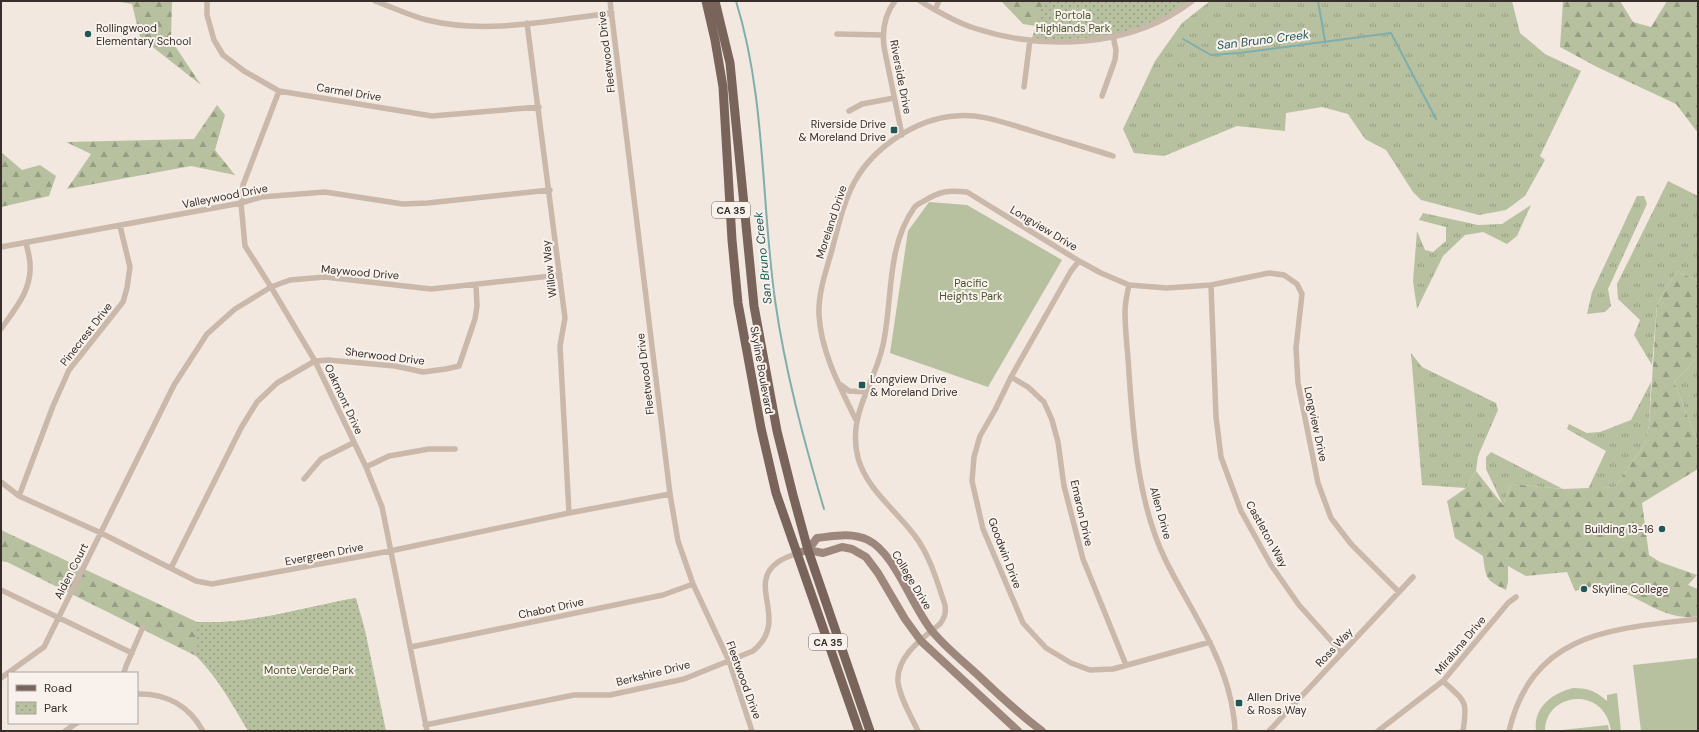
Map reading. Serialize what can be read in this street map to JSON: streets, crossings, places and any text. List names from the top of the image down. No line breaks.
{"streets":{"main road":["CA 35","Skyline Boulevard"],"street":["Fleetwood Drive","Riverside Drive","Carmel Drive","Valleywood Drive","Moreland Drive","Longview Drive","Willow Way","Maywood Drive","Pinecrest Drive","Sherwood Drive","Oakmont Drive","Emaron Drive","Allen Drive","Castleton Way","Goodwin Drive","Evergreen Drive","Alden Court","College Drive","Chabot Drive","Miraluna Drive","Ross Way","Berkshire Drive"]},"crossings":[["Fleetwood Drive","Evergreen Drive"],["Fleetwood Drive","Chabot Drive"],["Fleetwood Drive","Berkshire Drive"],["Riverside Drive","Moreland Drive"],["Carmel Drive","Willow Way"],["Carmel Drive","Oakmont Drive"],["Valleywood Drive","Willow Way"],["Valleywood Drive","Pinecrest Drive"],["Valleywood Drive","Oakmont Drive"],["Moreland Drive","Longview Drive"],["Longview Drive","Allen Drive"],["Longview Drive","Castleton Way"],["Longview Drive","Goodwin Drive"],["Longview Drive","College Drive"],["Longview Drive","Ross Way"],["Willow Way","Maywood Drive"],["Willow Way","Evergreen Drive"],["Maywood Drive","Sherwood Drive"],["Maywood Drive","Oakmont Drive"],["Maywood Drive","Evergreen Drive"],["Maywood Drive","Alden Court"],["Pinecrest Drive","Evergreen Drive"],["Sherwood Drive","Oakmont Drive"],["Sherwood Drive","Evergreen Drive"],["Skyline Boulevard","College Drive"],["Skyline Boulevard","Berkshire Drive"],["Oakmont Drive","Evergreen Drive"],["Oakmont Drive","Chabot Drive"],["Oakmont Drive","Berkshire Drive"],["Emaron Drive","Goodwin Drive"],["Allen Drive","Goodwin Drive"],["Castleton Way","Ross Way"],["Evergreen Drive","Alden Court"],["College Drive","Berkshire Drive"]],"water":["San Bruno Creek"],"parks":["Portola Highlands Park","Pacific Heights Park","Monte Verde Park"],"places":{"other":["Rollingwood Elementary School","Building 13-16","Skyline College"],"transit":["Riverside Drive & Moreland Drive","Longview Drive & Moreland Drive","Allen Drive & Ross Way"]},"legend":["Road","Park"]}
